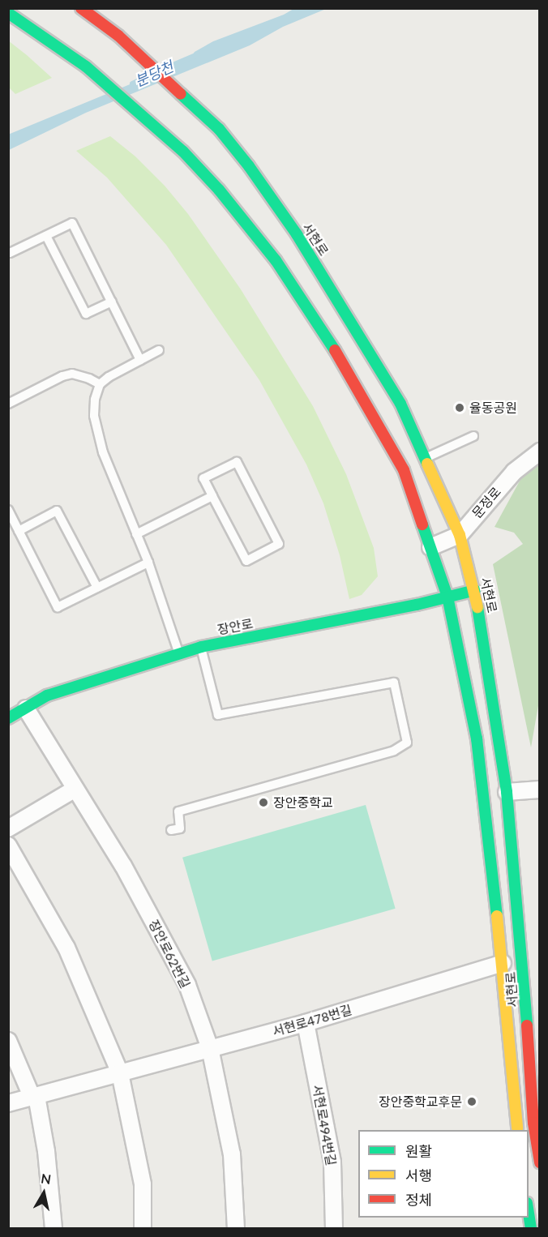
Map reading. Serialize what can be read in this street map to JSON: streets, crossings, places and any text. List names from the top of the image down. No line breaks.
{"streets":{"main road":["서현로","장안로"],"street":["문정로","장안로62번길","서현로478번길","서현로494번길"]},"crossings":[["서현로","문정로"],["서현로","장안로"],["서현로","서현로478번길"],["장안로","장안로62번길"],["장안로62번길","서현로478번길"],["서현로478번길","서현로494번길"]],"water":["분당천"],"places":["율동공원","장안중학교","장안중학교후문"],"legend":["원활","서행","정체"],"north":"top"}
